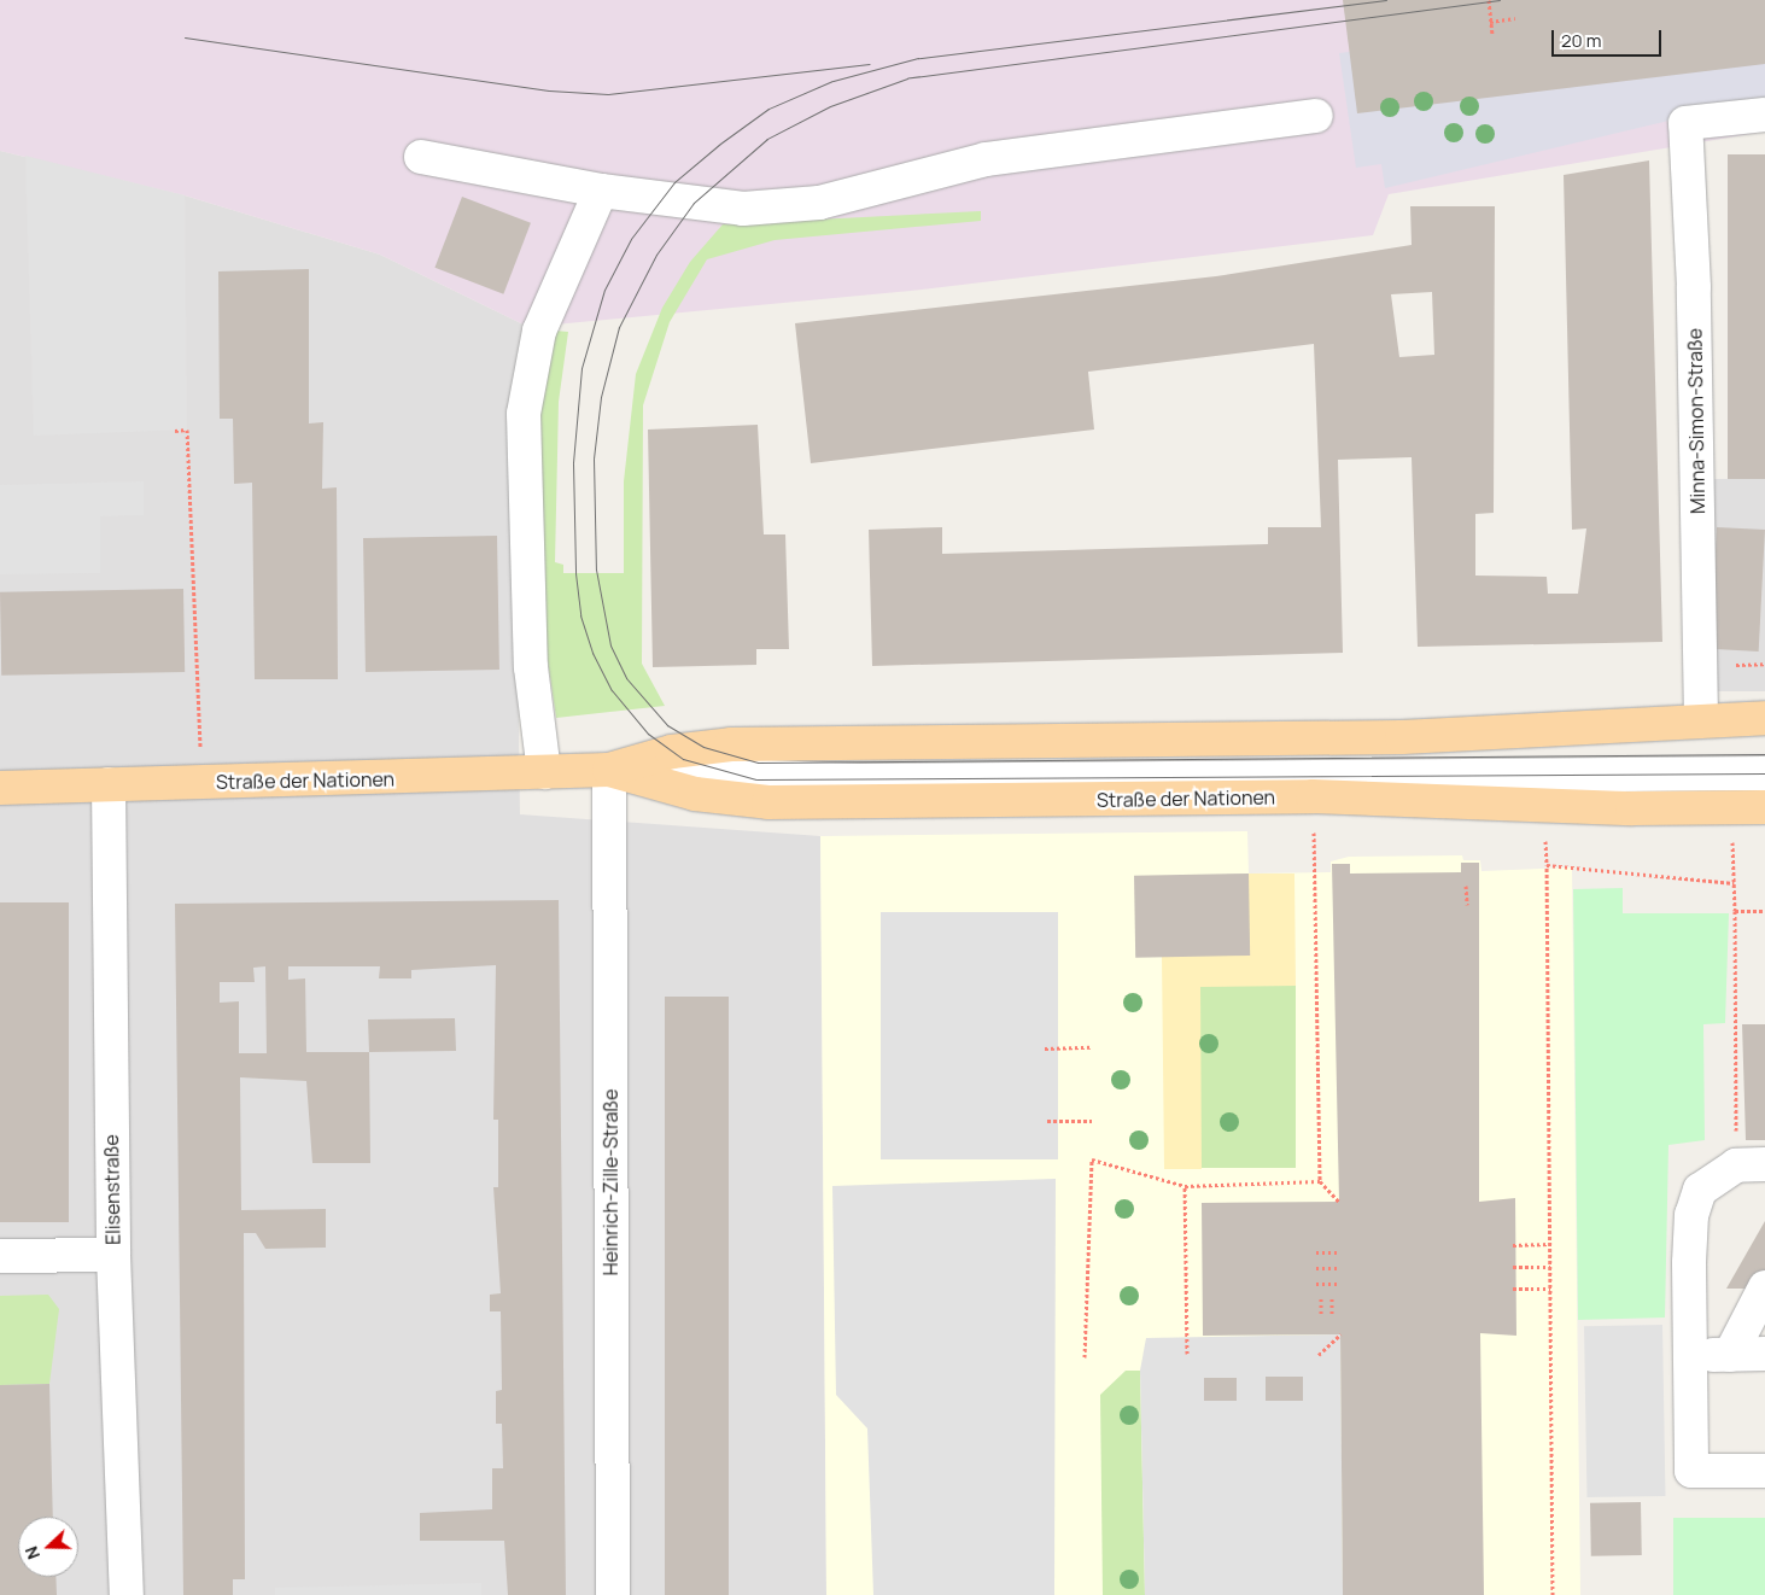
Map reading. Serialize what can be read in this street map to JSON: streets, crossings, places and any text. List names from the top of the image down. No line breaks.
{"streets":{"main road":["Straße der Nationen"],"street":["Minna-Simon-Straße","Heinrich-Zille-Straße","Elisenstraße"]},"crossings":[["Minna-Simon-Straße","Straße der Nationen"],["Straße der Nationen","Heinrich-Zille-Straße"],["Straße der Nationen","Elisenstraße"]],"scale_bar":"20 m","north":"left"}
